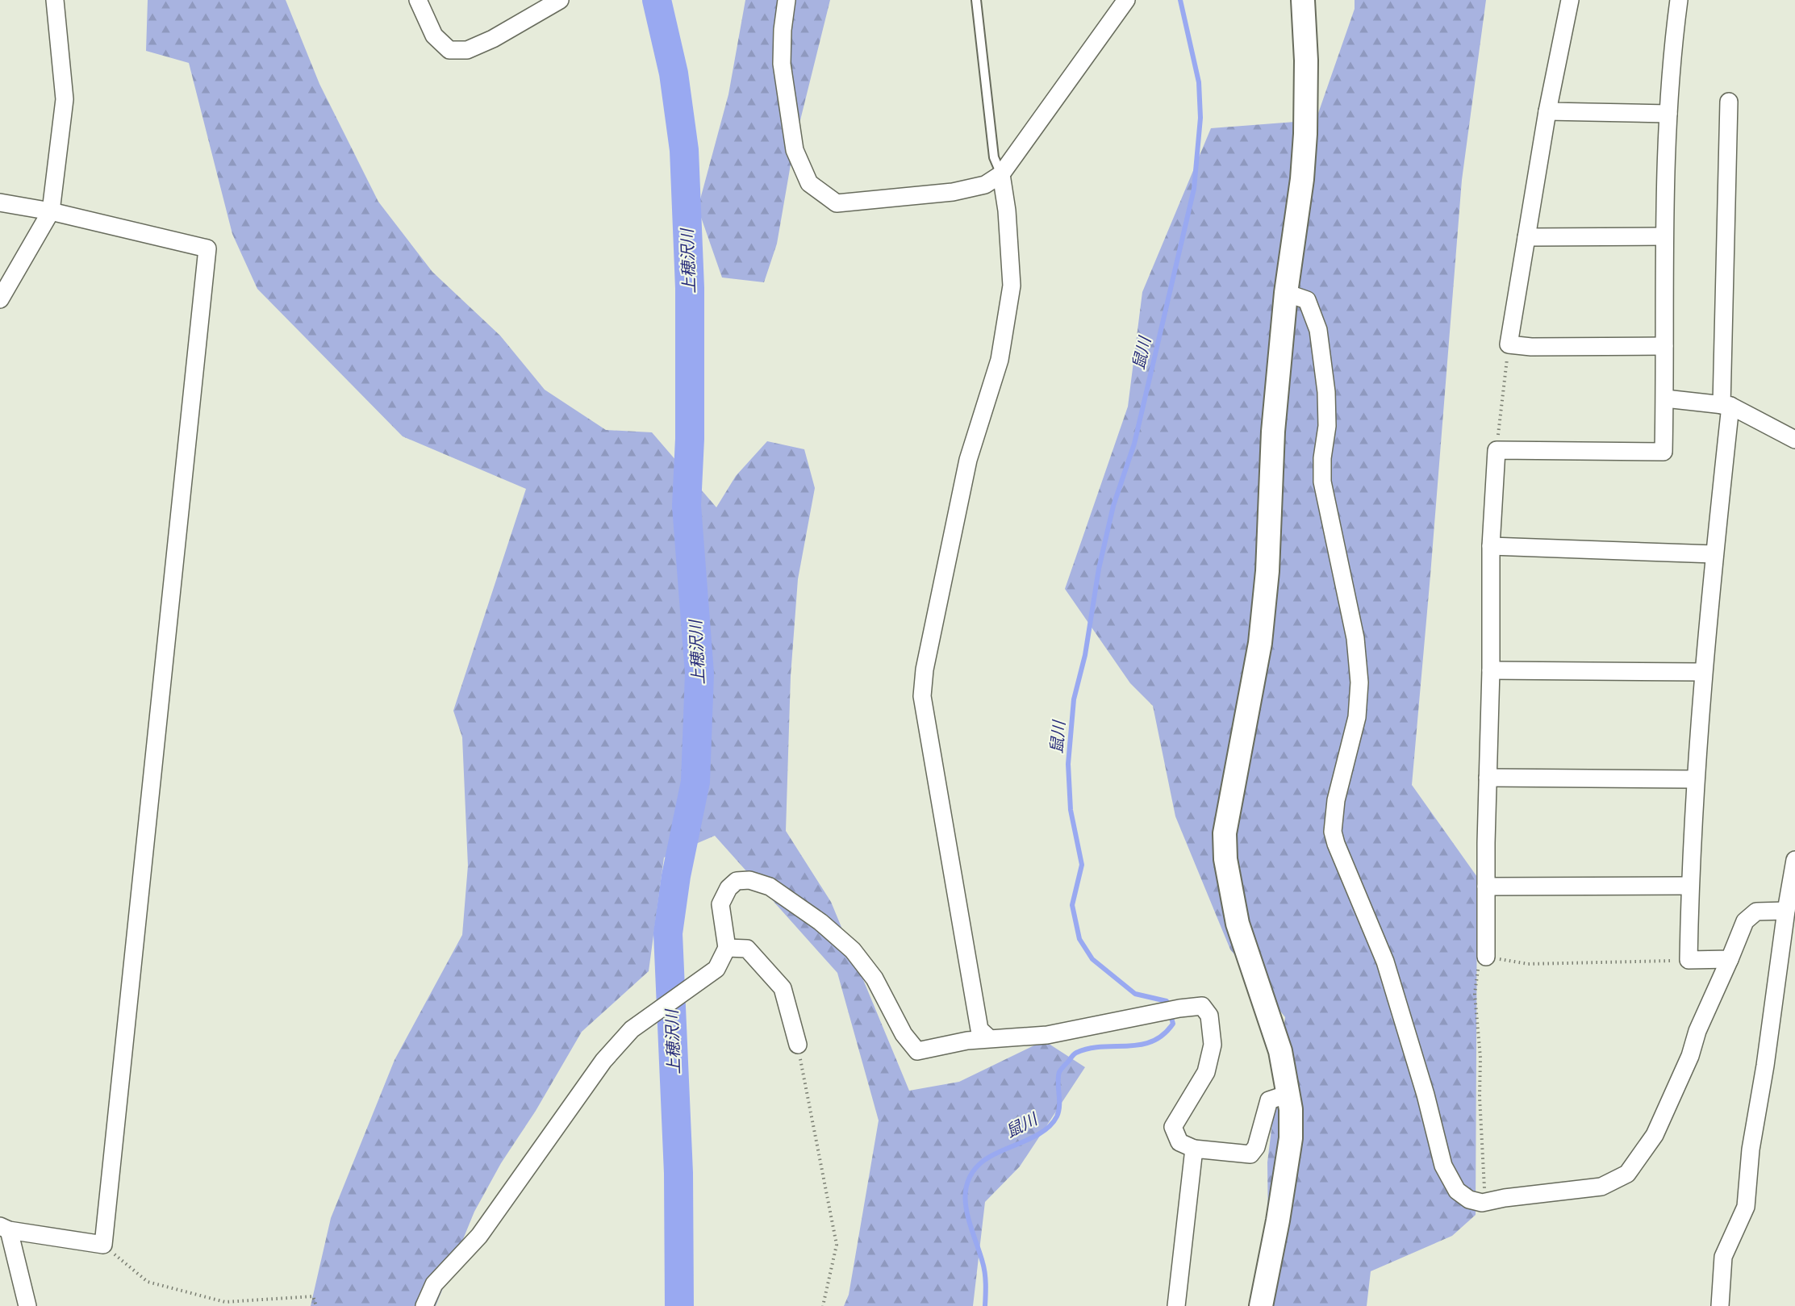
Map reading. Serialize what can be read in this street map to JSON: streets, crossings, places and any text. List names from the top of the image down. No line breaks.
{"water":["上穂沢川","鼠川"]}
